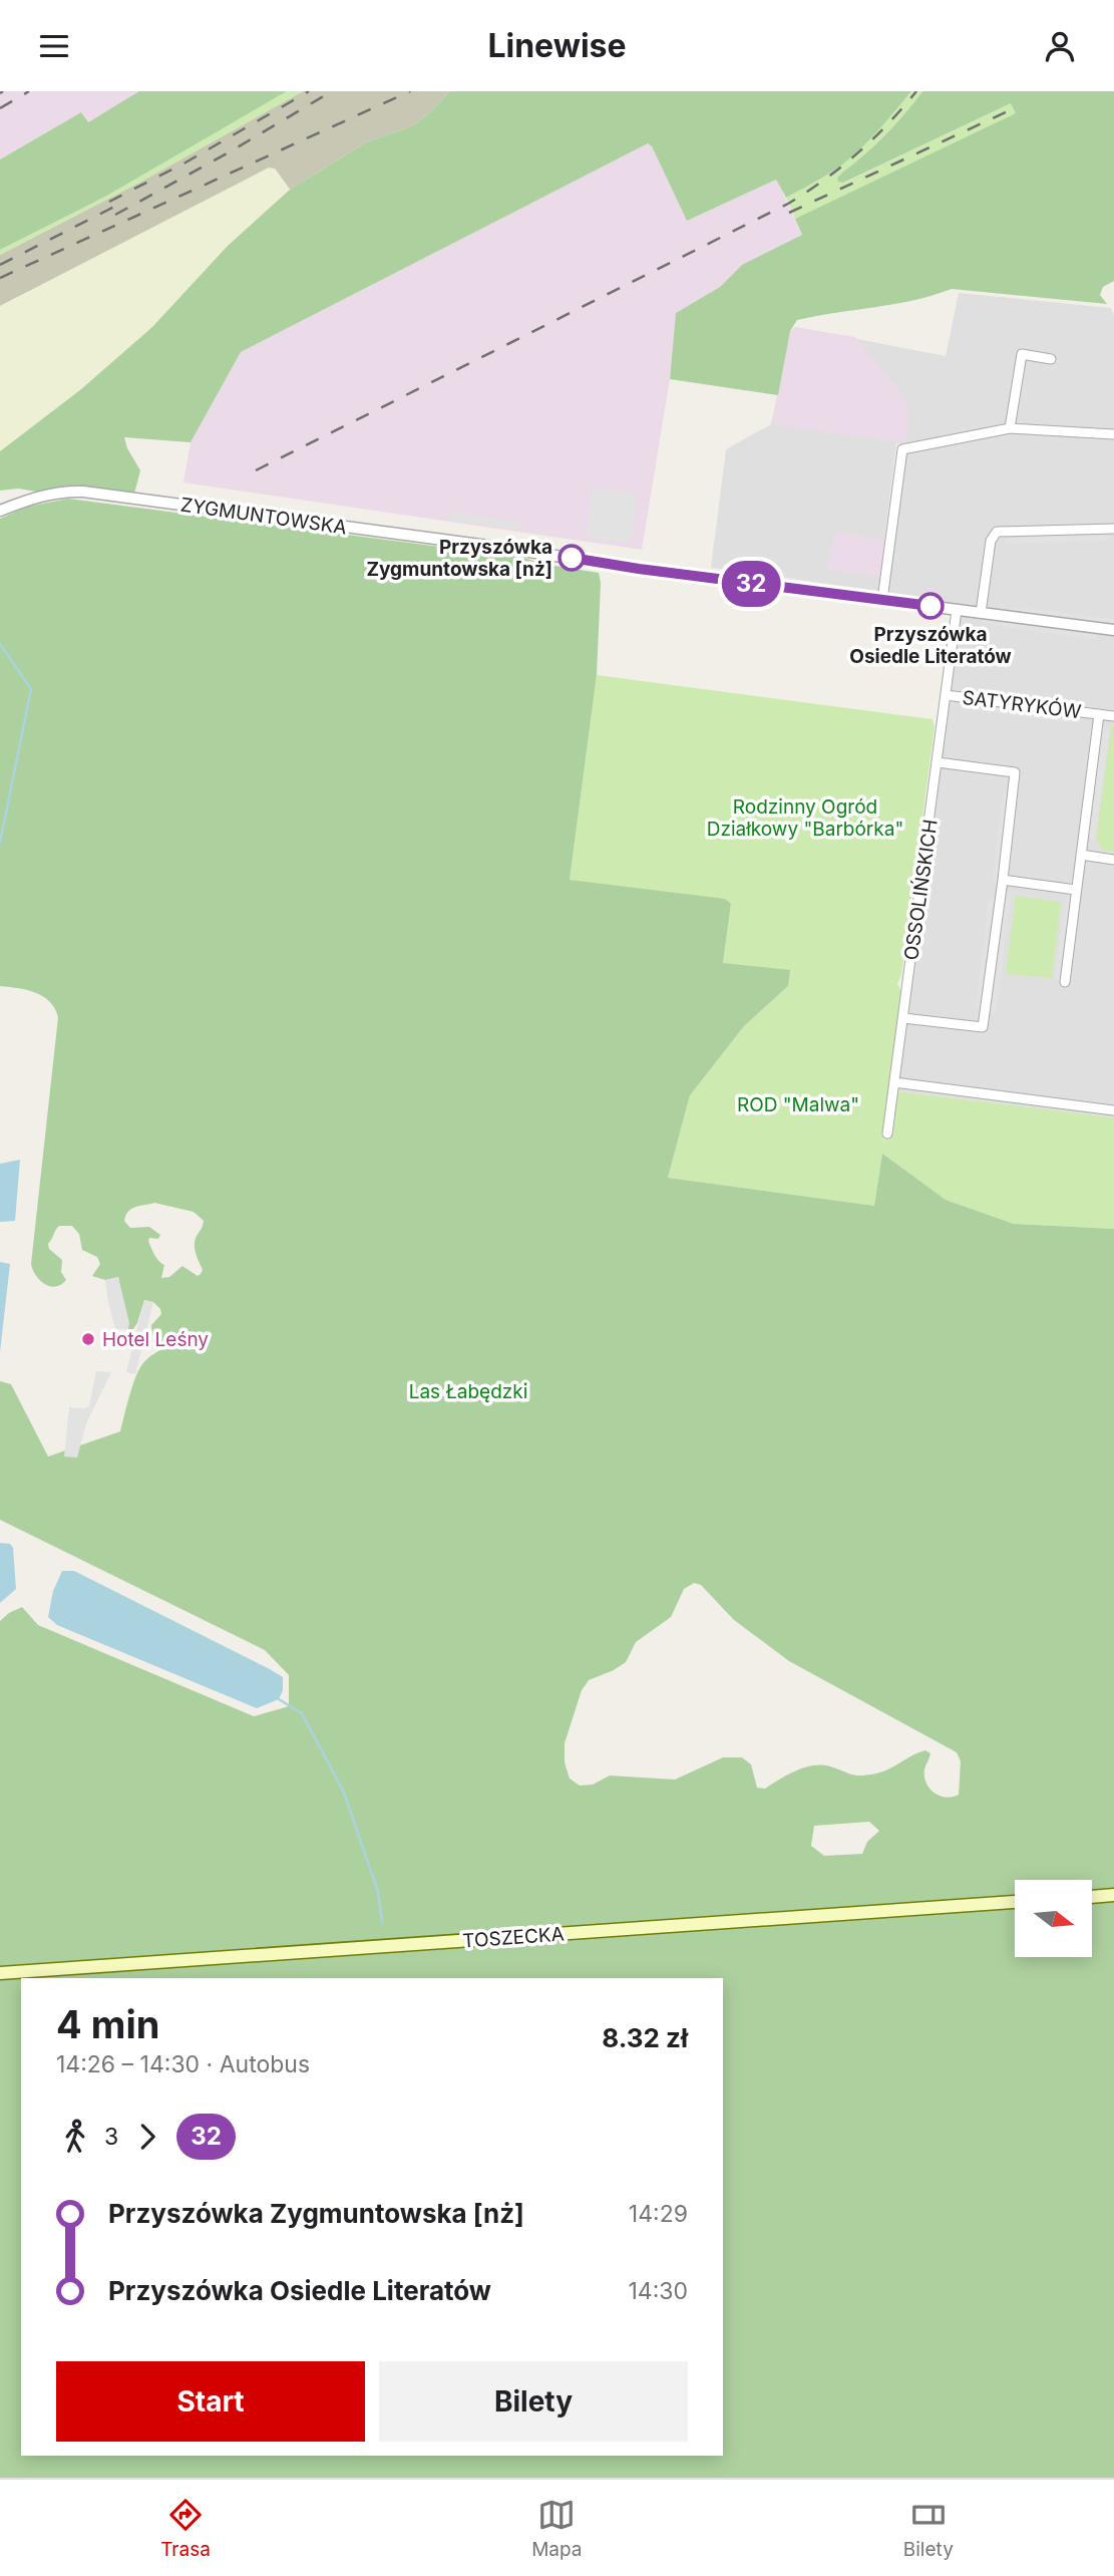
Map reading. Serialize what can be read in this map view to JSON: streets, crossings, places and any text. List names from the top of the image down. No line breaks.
{"streets":{"main road":["TOSZECKA"],"street":["ZYGMUNTOWSKA","SATYRYKÓW","OSSOLIŃSKICH"]},"crossings":[["ZYGMUNTOWSKA","OSSOLIŃSKICH"],["SATYRYKÓW","OSSOLIŃSKICH"]],"parks":["Rodzinny Ogród Działkowy \"Barbórka\"","ROD \"Malwa\"","Las Łabędzki"],"places":["Przyszówka Zygmuntowska [nż]","Przyszówka Osiedle Literatów","Hotel Leśny"],"lines":["bus line 32"],"north":"right","page":{"header":"Linewise","on_map":"32","heading":["4 min","14:26 – 14:30 · Autobus","8.32 zł"],"legs":["3","32"],"list":[{"name":"Przyszówka Zygmuntowska [nż]","value":"14:29"},{"name":"Przyszówka Osiedle Literatów","value":"14:30"}],"buttons":["Start","Bilety"],"tabs":["Trasa","Mapa","Bilety"]}}
